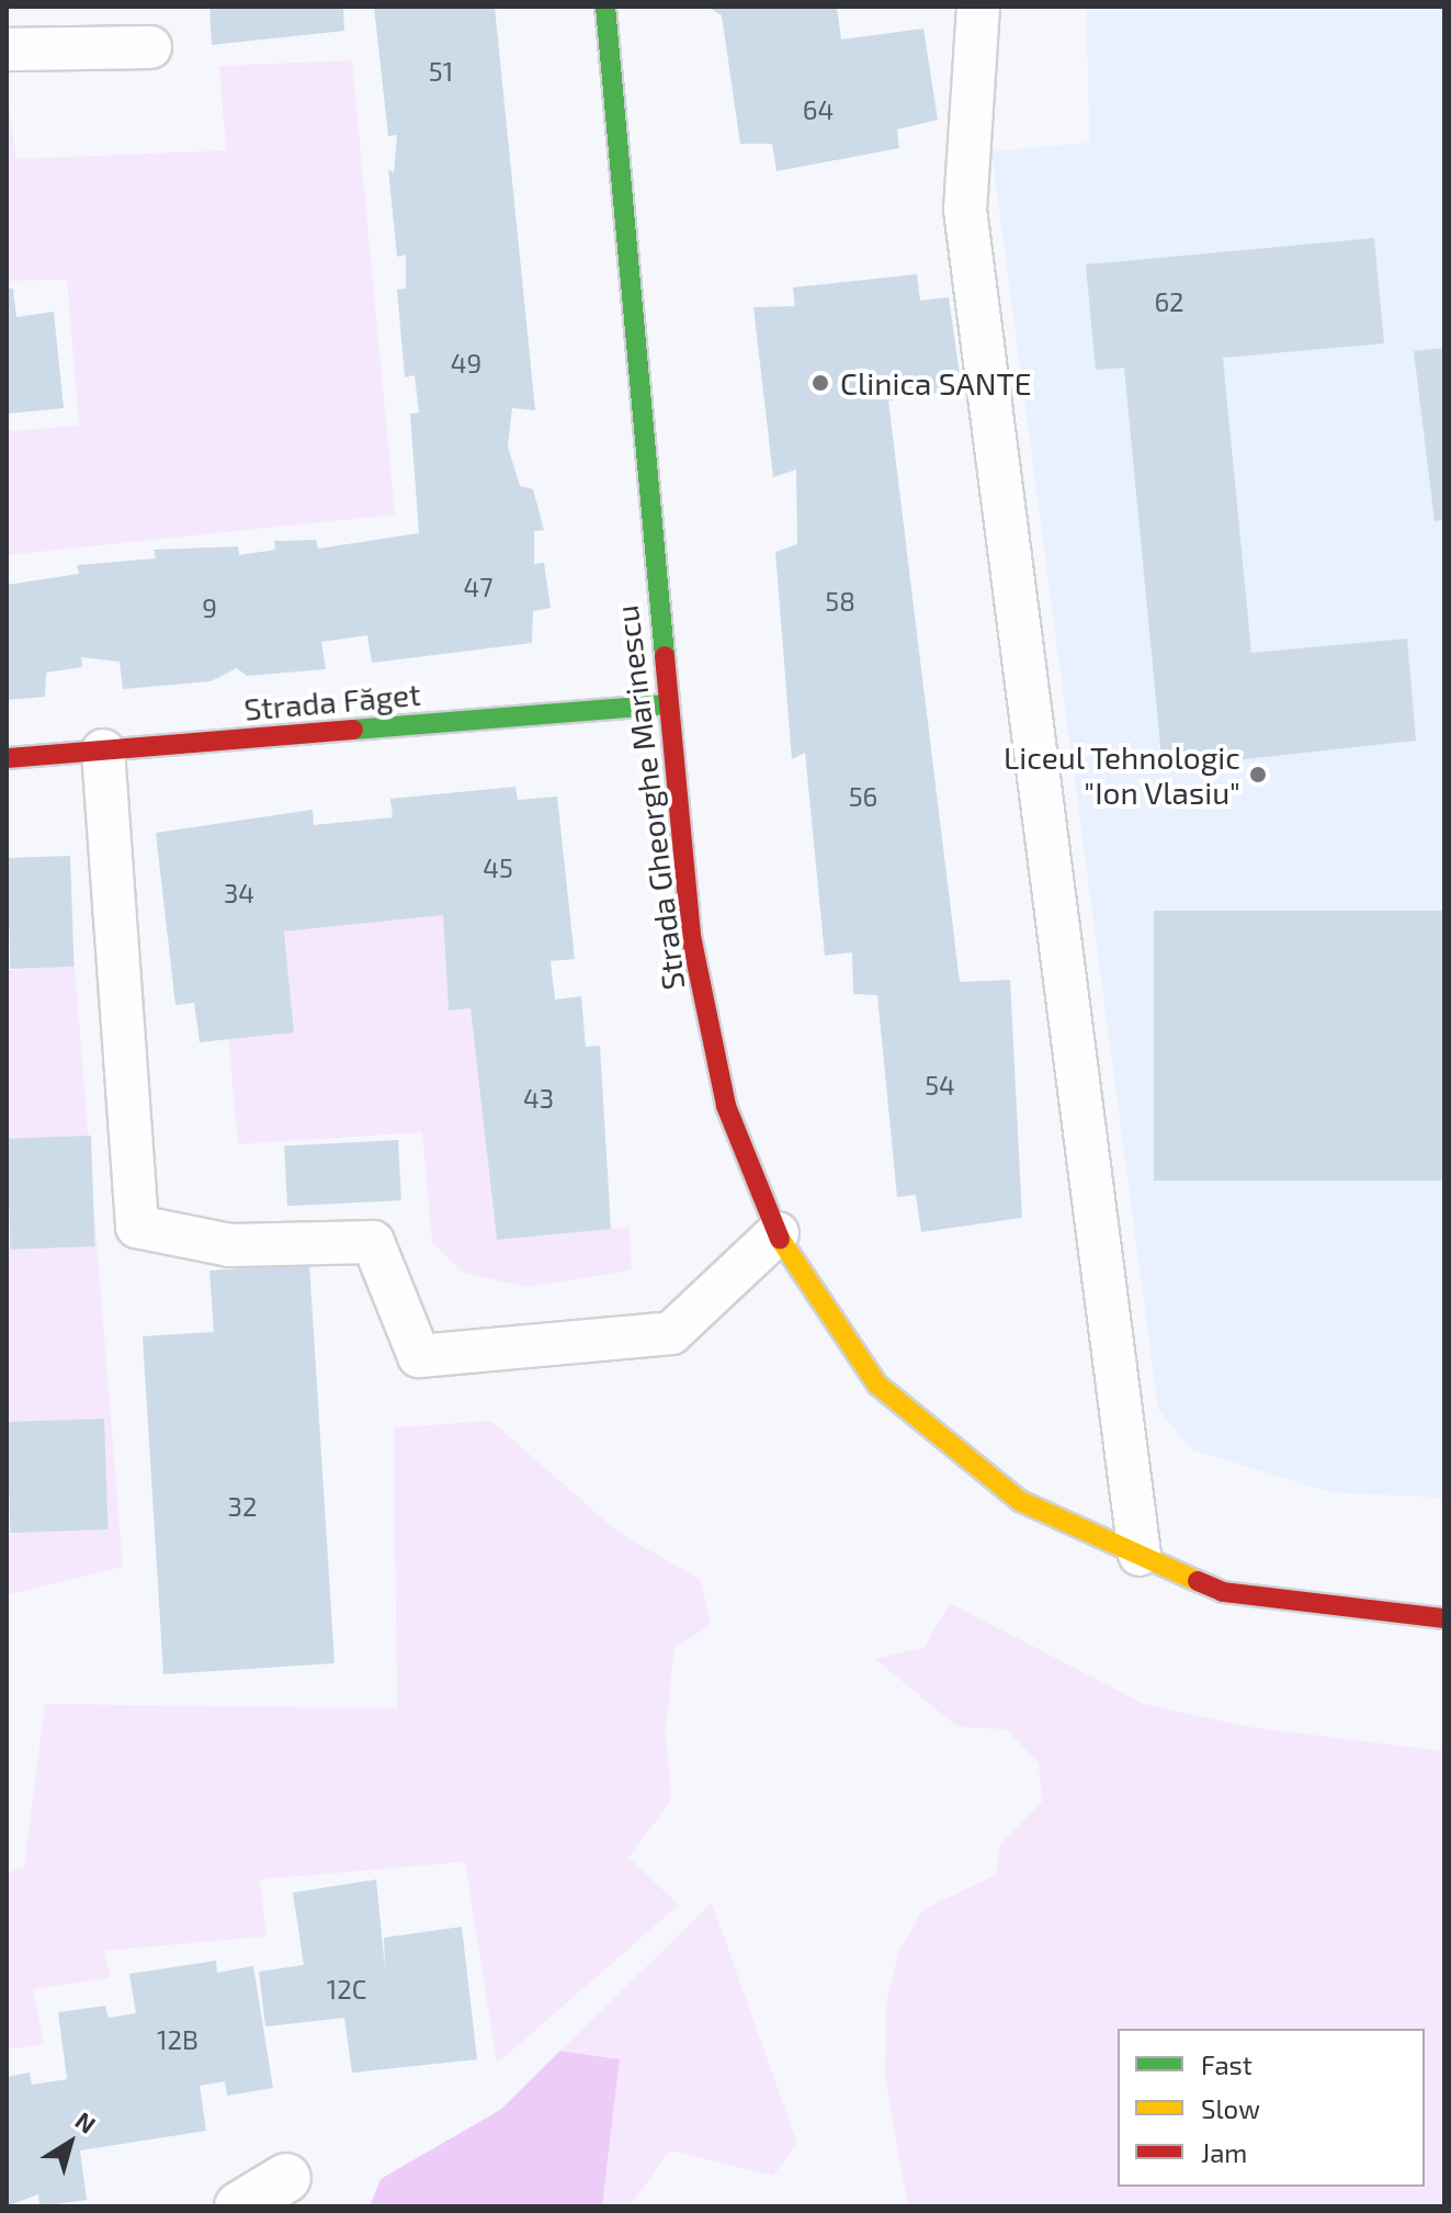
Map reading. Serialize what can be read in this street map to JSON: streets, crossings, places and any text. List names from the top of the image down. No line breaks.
{"streets":{"main road":["Strada Făget","Strada Gheorghe Marinescu"]},"crossings":[["Strada Făget","Strada Gheorghe Marinescu"]],"places":["Clinica SANTE","Liceul Tehnologic \"Ion Vlasiu\""],"house_numbers":["51","64","62","49","47","58","9","56","45","34","54","43","32","12C","12B"],"legend":["Fast","Slow","Jam"],"north":"top right"}
